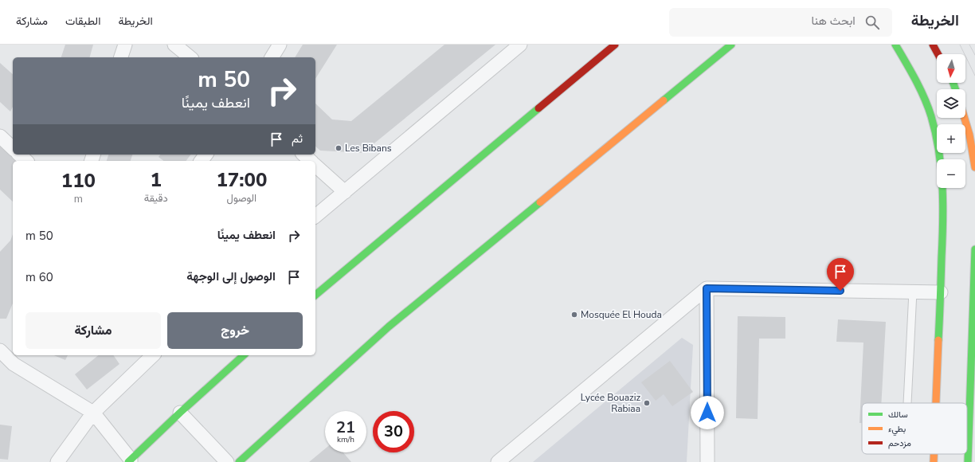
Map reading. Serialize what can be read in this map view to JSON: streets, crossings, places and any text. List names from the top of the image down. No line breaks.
{"places":["Les Bibans","Mosquée El Houda","Lycée Bouaziz Rabiaa"],"legend":["سالك","بطيء","مزدحم"],"north":"bottom","page":{"header":"الخريطة","search":"ابحث هنا","nav":["الخريطة","الطبقات","مشاركة"],"map_buttons":["+","−"],"turn":["50 m","انعطف يمينًا"],"then":"ثم","eta":["17:00","الوصول","1","دقيقة","110","m"],"list":[{"name":"انعطف يمينًا","value":"50 m"},{"name":"الوصول إلى الوجهة","value":"60 m"}],"buttons":["خروج","مشاركة"],"speed":"21 km/h","limit":"30"}}
